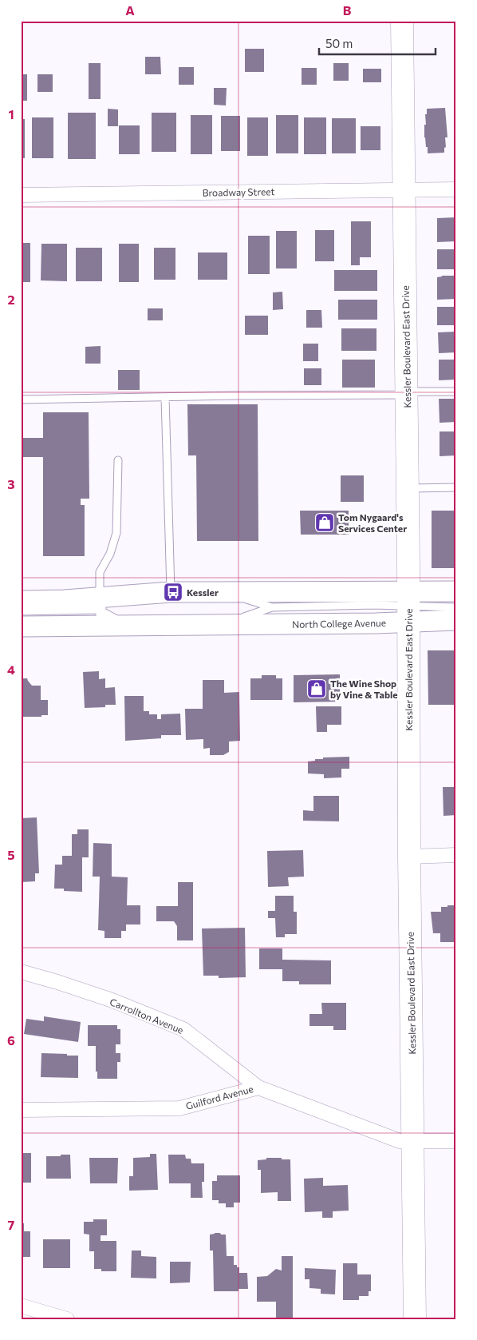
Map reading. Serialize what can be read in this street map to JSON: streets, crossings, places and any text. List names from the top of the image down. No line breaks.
{"streets":{"main road":["Kessler Boulevard East Drive","North College Avenue"],"street":["Broadway Street","Carrollton Avenue","Guilford Avenue"]},"crossings":[["Broadway Street","Kessler Boulevard East Drive"],["Kessler Boulevard East Drive","North College Avenue"],["Kessler Boulevard East Drive","Guilford Avenue"],["Carrollton Avenue","Guilford Avenue"]],"places":{"shop":["Tom Nygaard's Services Center","The Wine Shop by Vine & Table"],"bus stop":["Kessler"]},"scale_bar":"50 m","grid":{"columns":["A","B"],"rows":["1","2","3","4","5","6","7"]}}
